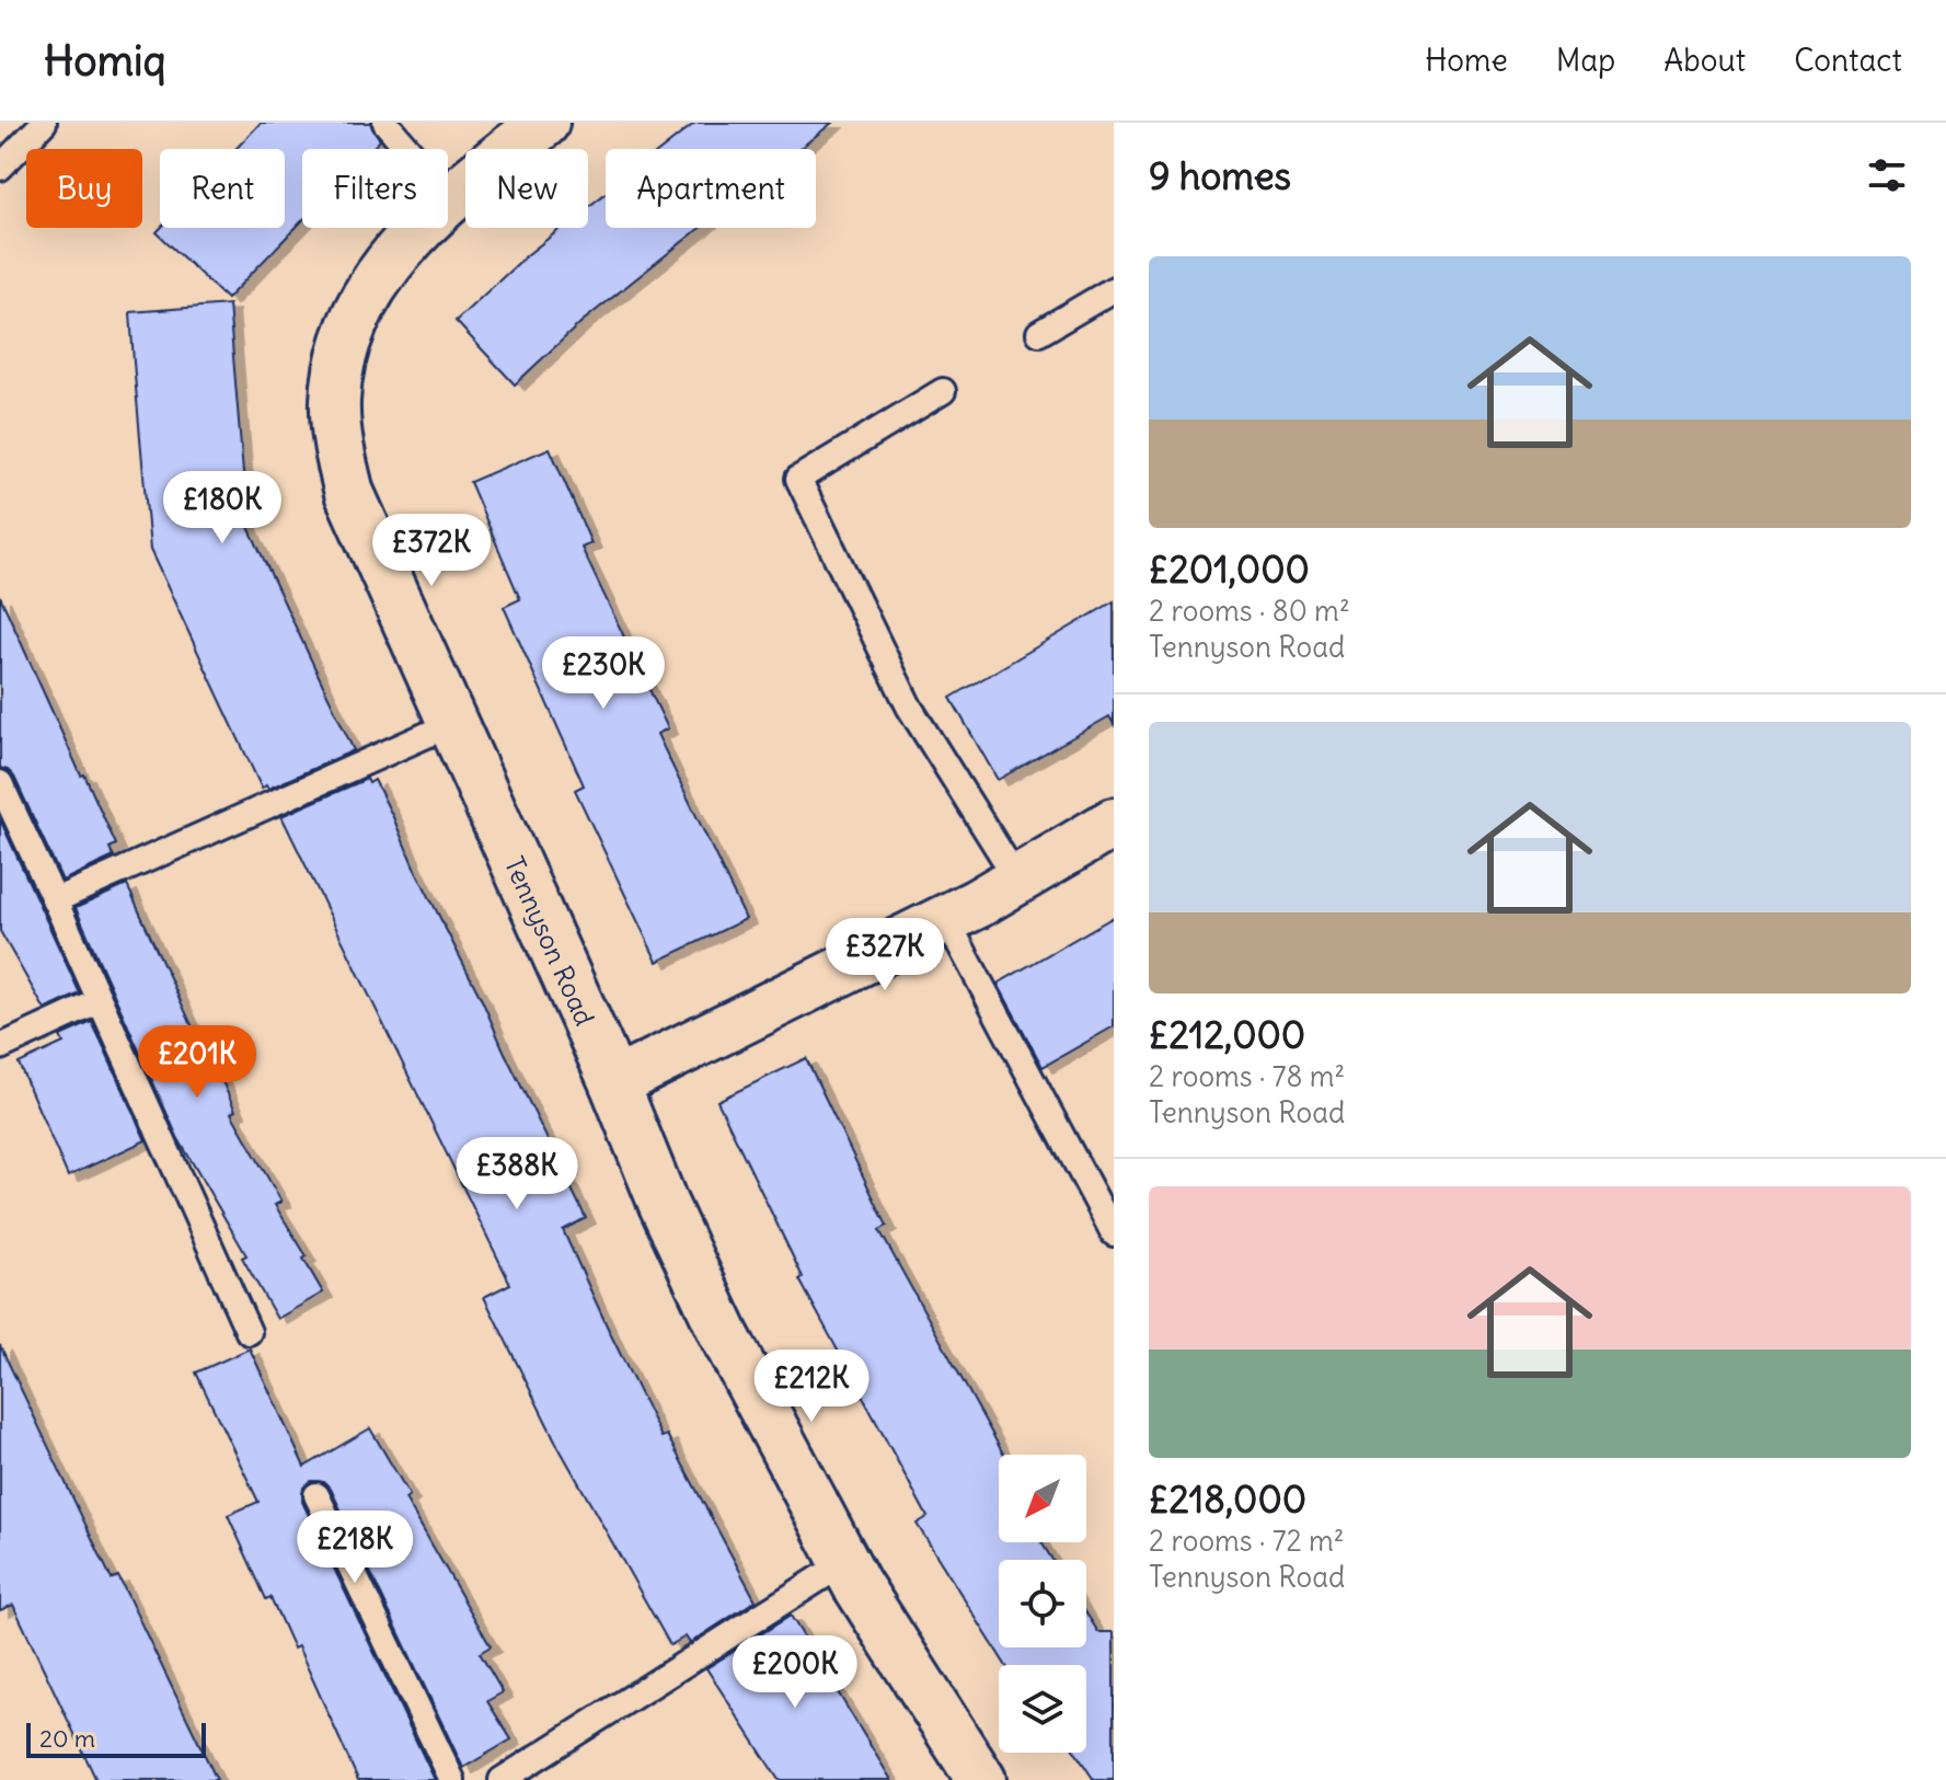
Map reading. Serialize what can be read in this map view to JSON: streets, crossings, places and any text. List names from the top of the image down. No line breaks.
{"streets":{"street":["Tennyson Road"]},"scale_bar":"20 m","north":"bottom left","page":{"header":"Homiq","nav":["Home","Map","About","Contact"],"heading":"9 homes","chip":["Buy","Rent","Filters","New","Apartment"],"list":[{"name":"£201,000","note":"2 rooms · 80 m² · Tennyson Road"},{"name":"£212,000","note":"2 rooms · 78 m² · Tennyson Road"},{"name":"£218,000","note":"2 rooms · 72 m² · Tennyson Road"}],"price":["£180K","£372K","£230K","£327K","£201K","£388K","£212K","£218K","£200K"],"scale":"20 m"}}
